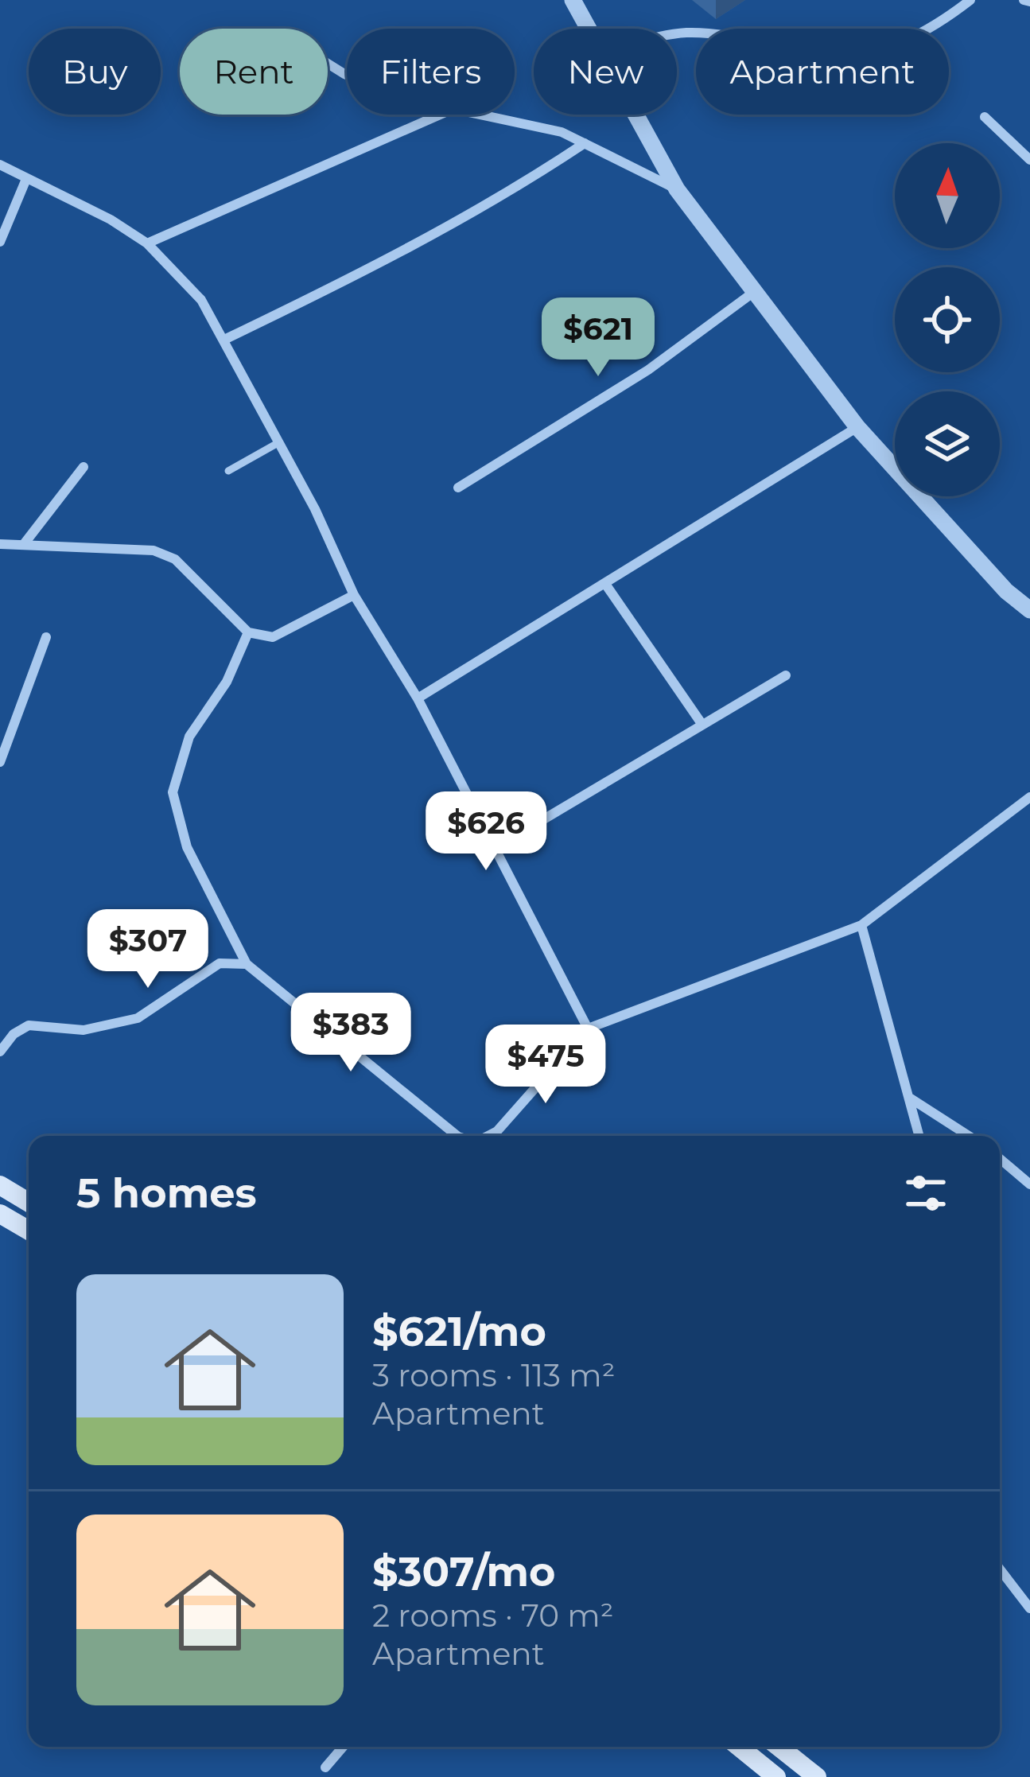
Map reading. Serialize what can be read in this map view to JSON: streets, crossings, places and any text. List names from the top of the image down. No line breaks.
{"north":"top","page":{"chip":["Buy","Rent","Filters","New","Apartment"],"price":["$621","$626","$307","$383","$475"],"heading":"5 homes","list":[{"name":"$621/mo","note":"3 rooms · 113 m² · Apartment"},{"name":"$307/mo","note":"2 rooms · 70 m² · Apartment"}]}}
